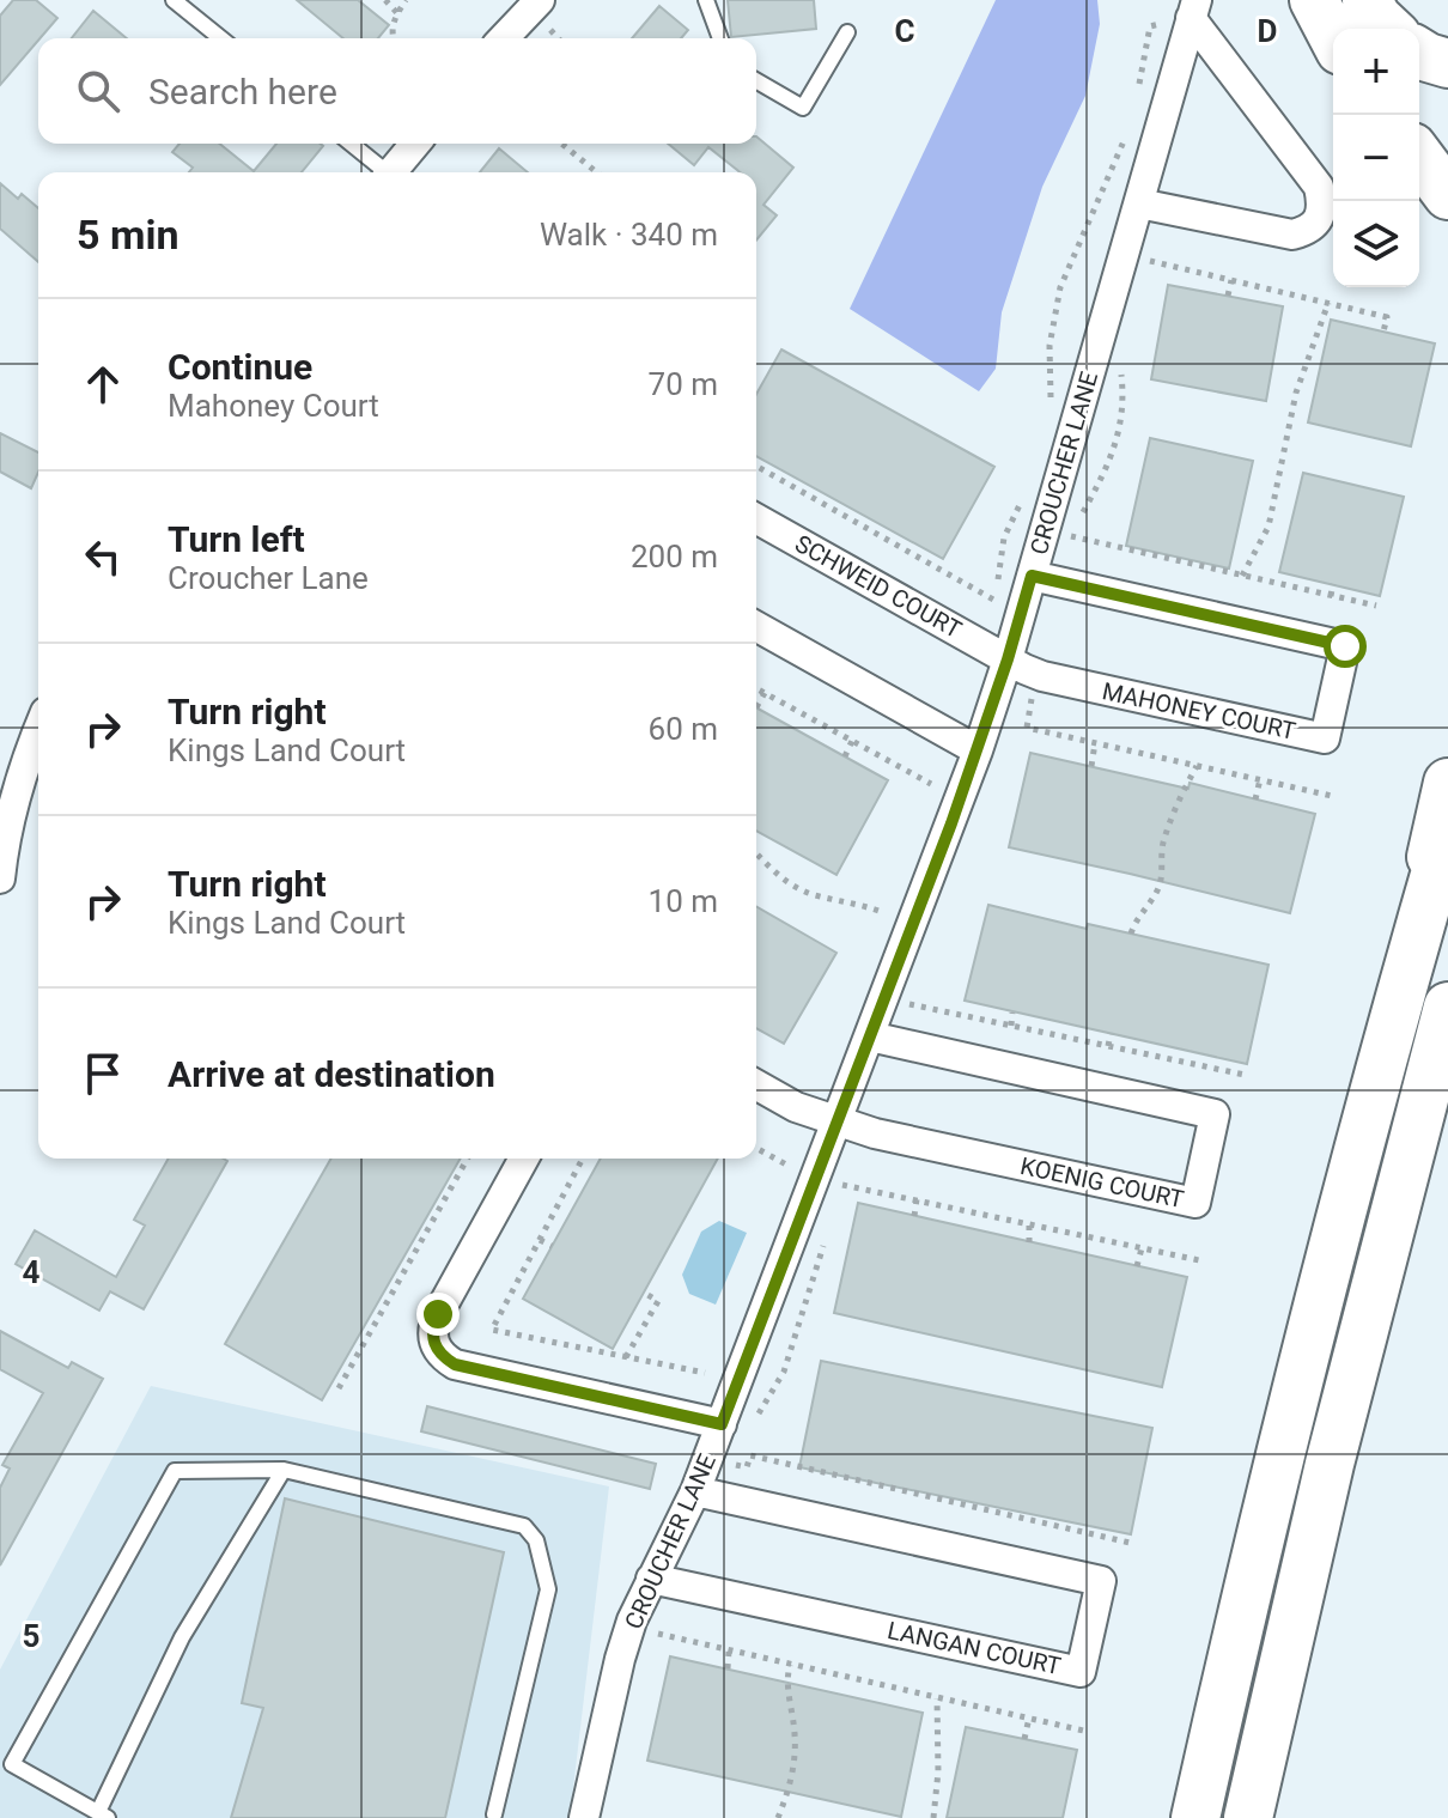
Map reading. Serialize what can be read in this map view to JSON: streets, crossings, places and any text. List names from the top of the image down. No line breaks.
{"streets":{"street":["CROUCHER LANE","SCHWEID COURT","MAHONEY COURT","KOENIG COURT","LANGAN COURT"]},"crossings":[["CROUCHER LANE","SCHWEID COURT"],["CROUCHER LANE","MAHONEY COURT"],["CROUCHER LANE","KOENIG COURT"],["CROUCHER LANE","LANGAN COURT"],["SCHWEID COURT","MAHONEY COURT"]],"page":{"map_buttons":["+","−"],"search":"Search here","heading":["5 min","Walk · 340 m"],"list":[["Continue","Mahoney Court","70 m"],["Turn left","Croucher Lane","200 m"],["Turn right","Kings Land Court","60 m"],["Turn right","Kings Land Court","10 m"],"Arrive at destination"]},"grid":{"columns":["C","D"],"rows":["4","5"]}}
